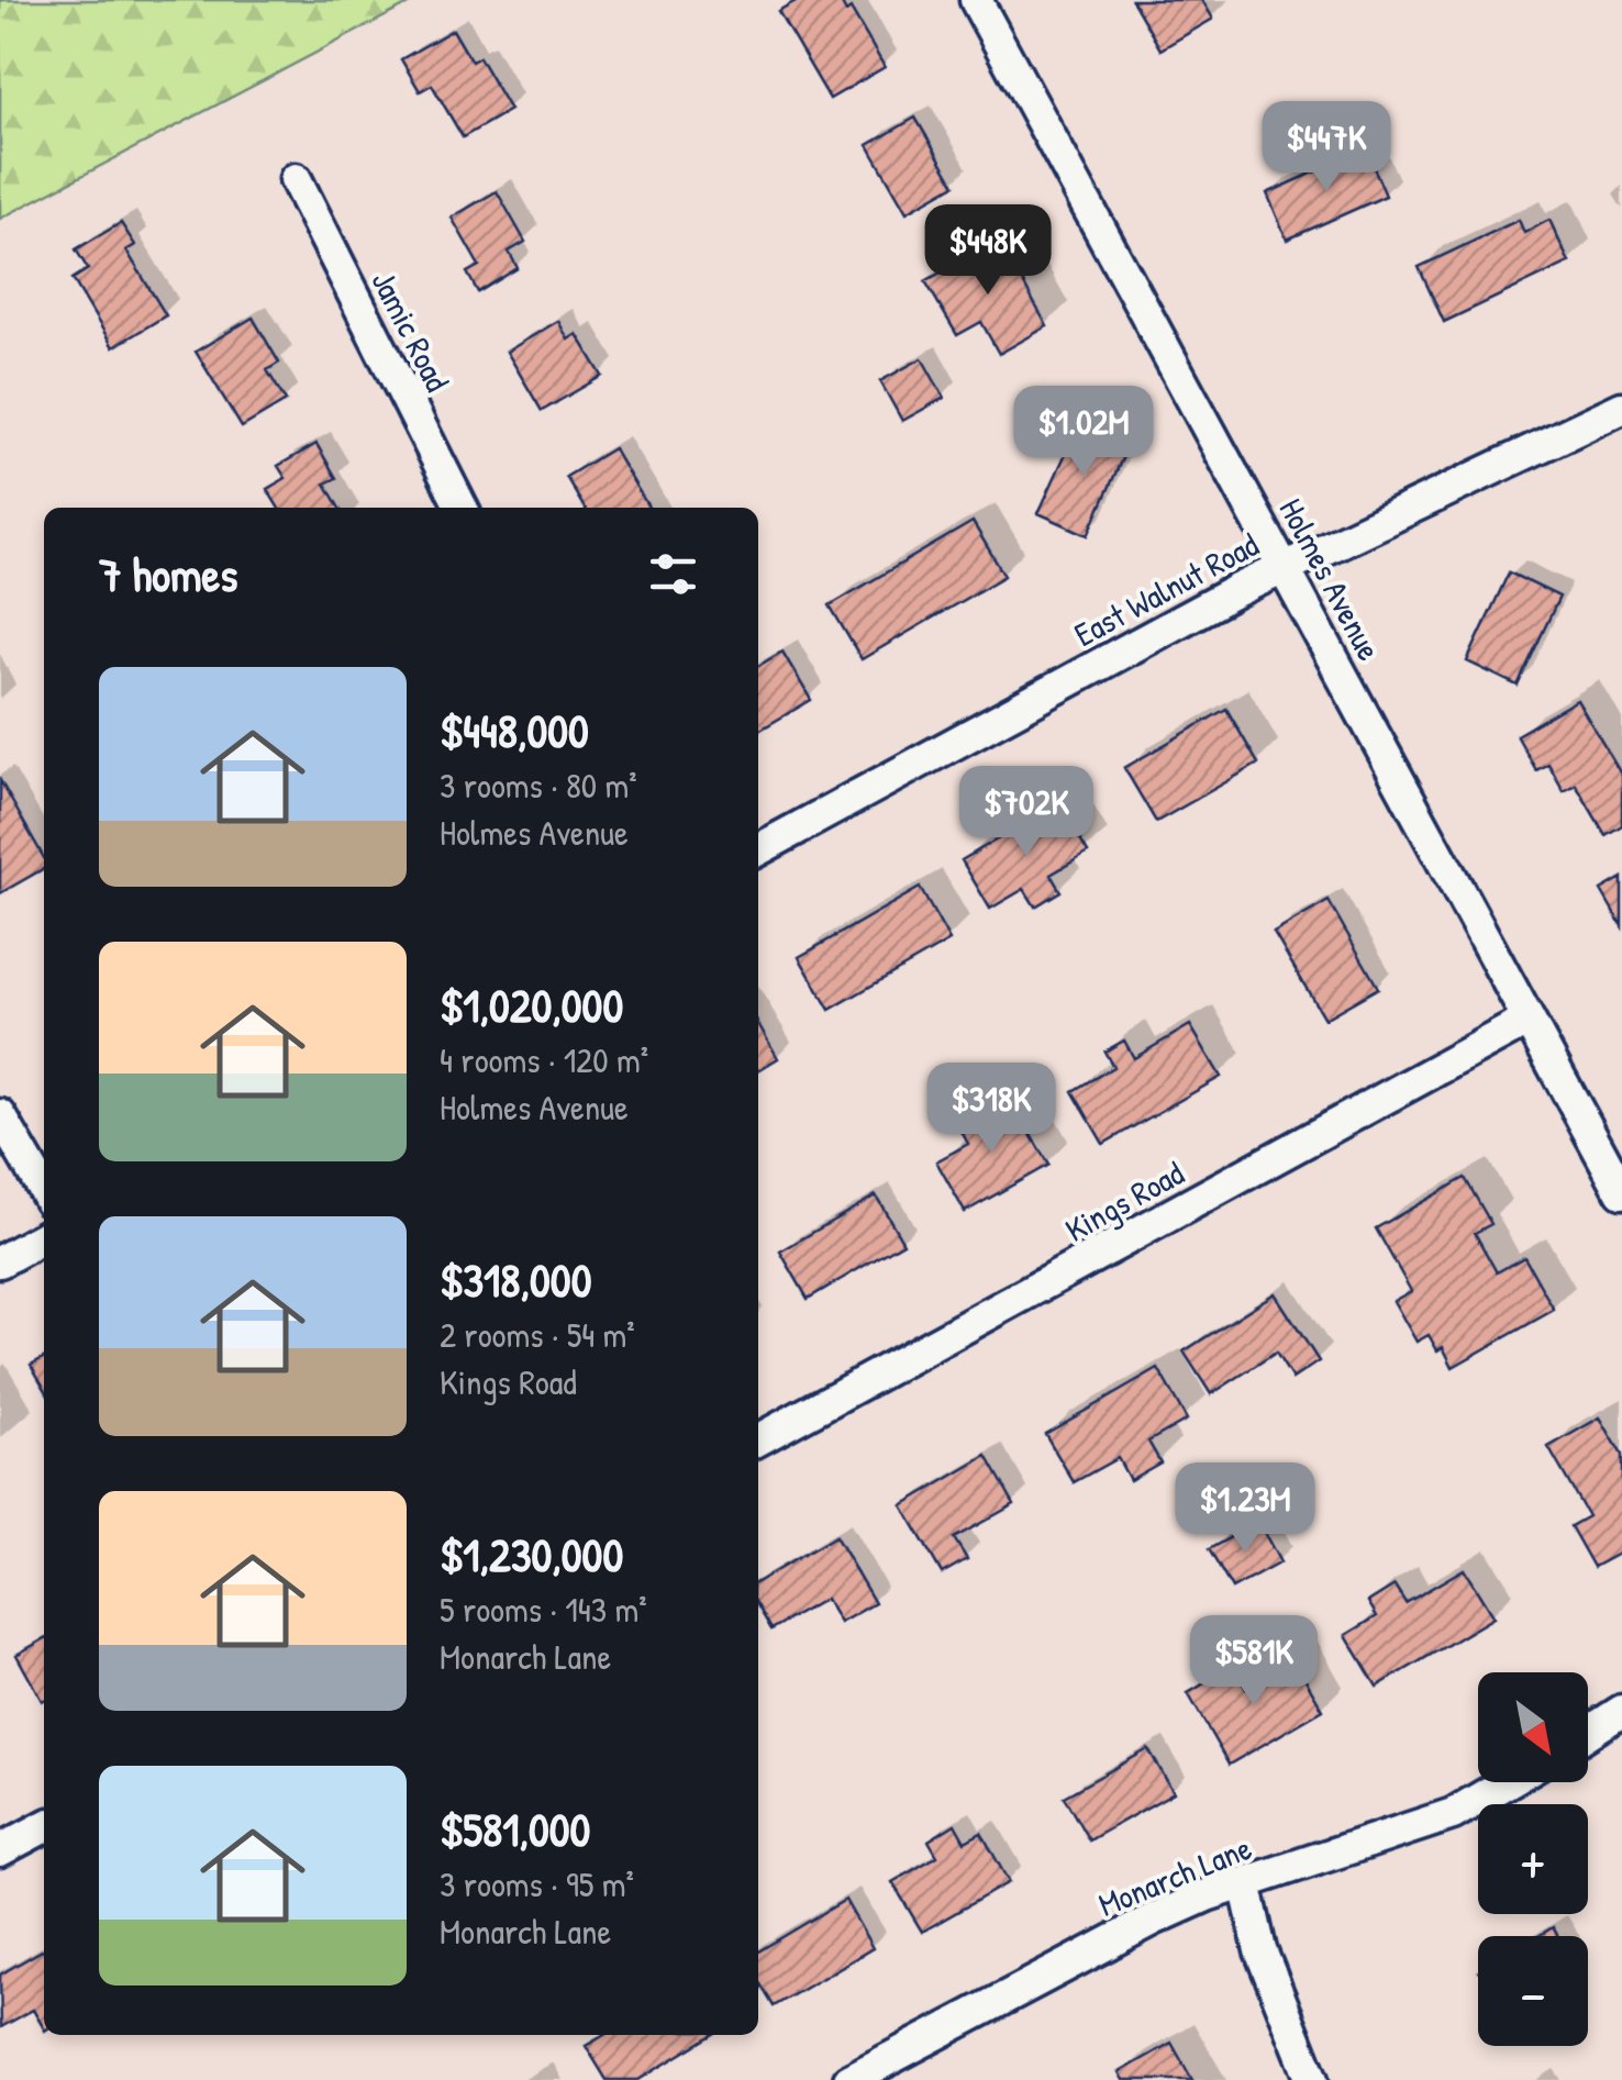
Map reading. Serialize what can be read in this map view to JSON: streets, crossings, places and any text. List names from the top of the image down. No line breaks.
{"streets":{"street":["Jamic Road","Holmes Avenue","East Walnut Road","Kings Road","Monarch Lane"]},"crossings":[["Holmes Avenue","East Walnut Road"],["Holmes Avenue","Kings Road"]],"north":"bottom right","page":{"price":["$447K","$448K","$1.02M","$702K","$318K","$1.23M","$581K"],"heading":"7 homes","list":[{"name":"$448,000","note":"3 rooms · 80 m² · Holmes Avenue"},{"name":"$1,020,000","note":"4 rooms · 120 m² · Holmes Avenue"},{"name":"$318,000","note":"2 rooms · 54 m² · Kings Road"},{"name":"$1,230,000","note":"5 rooms · 143 m² · Monarch Lane"},{"name":"$581,000","note":"3 rooms · 95 m² · Monarch Lane"}],"map_buttons":["+","−"]}}
